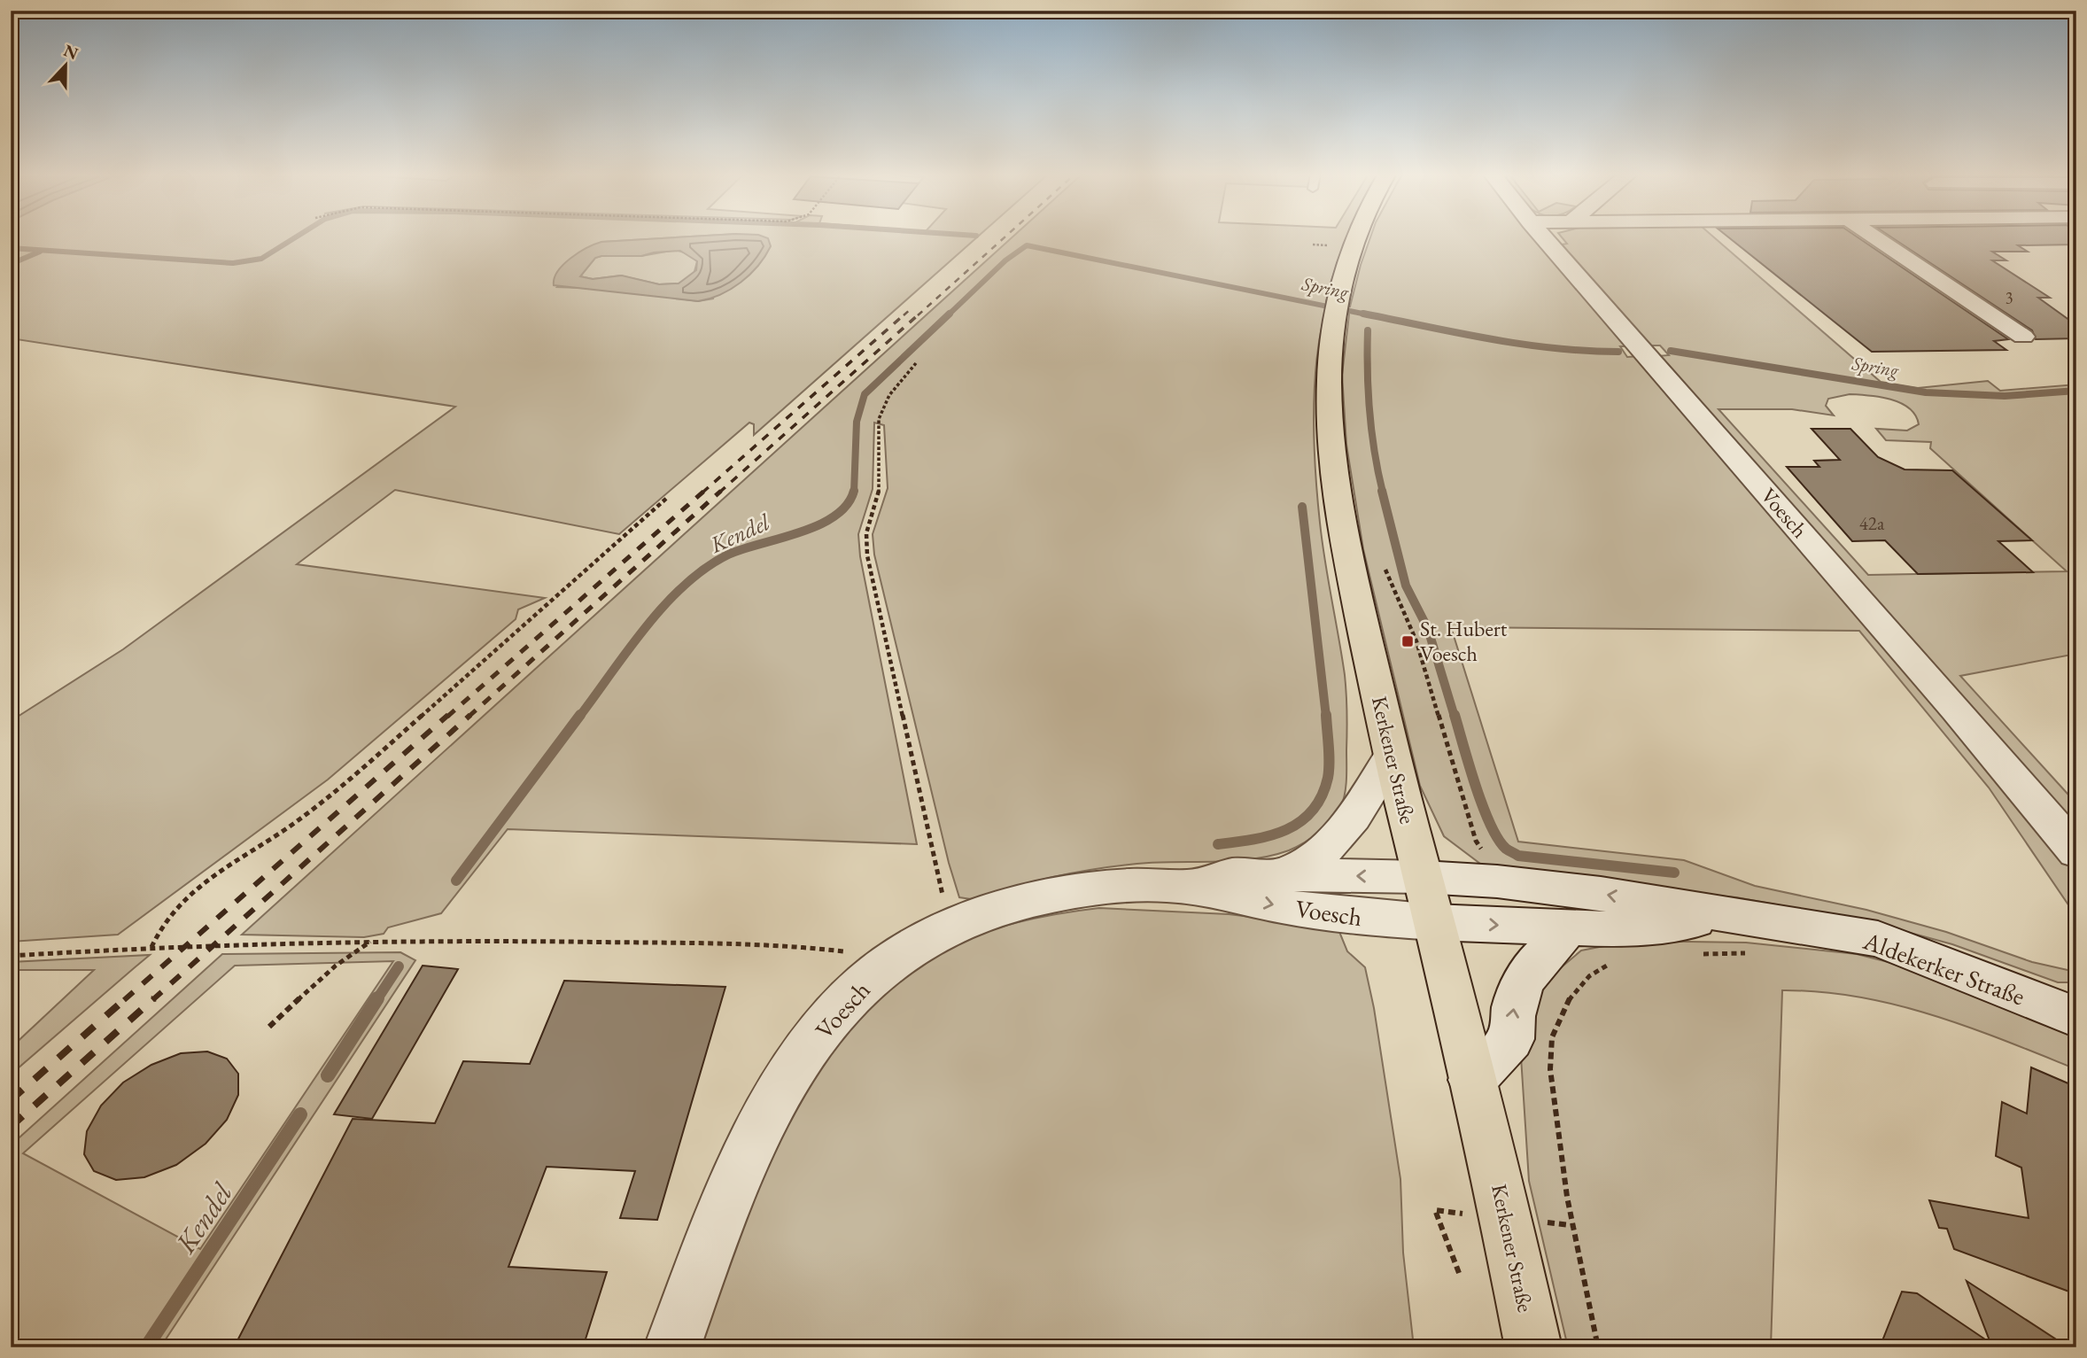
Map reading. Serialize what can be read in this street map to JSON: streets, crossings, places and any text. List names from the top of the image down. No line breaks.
{"streets":{"main road":["Kerkener Straße"],"street":["Voesch","Aldekerker Straße"]},"crossings":[["Voesch","Kerkener Straße"],["Voesch","Aldekerker Straße"]],"water":["Spring","Kendel"],"places":{"transit":["St. Hubert Voesch"]},"house_numbers":["3","42a"],"north":"top"}
